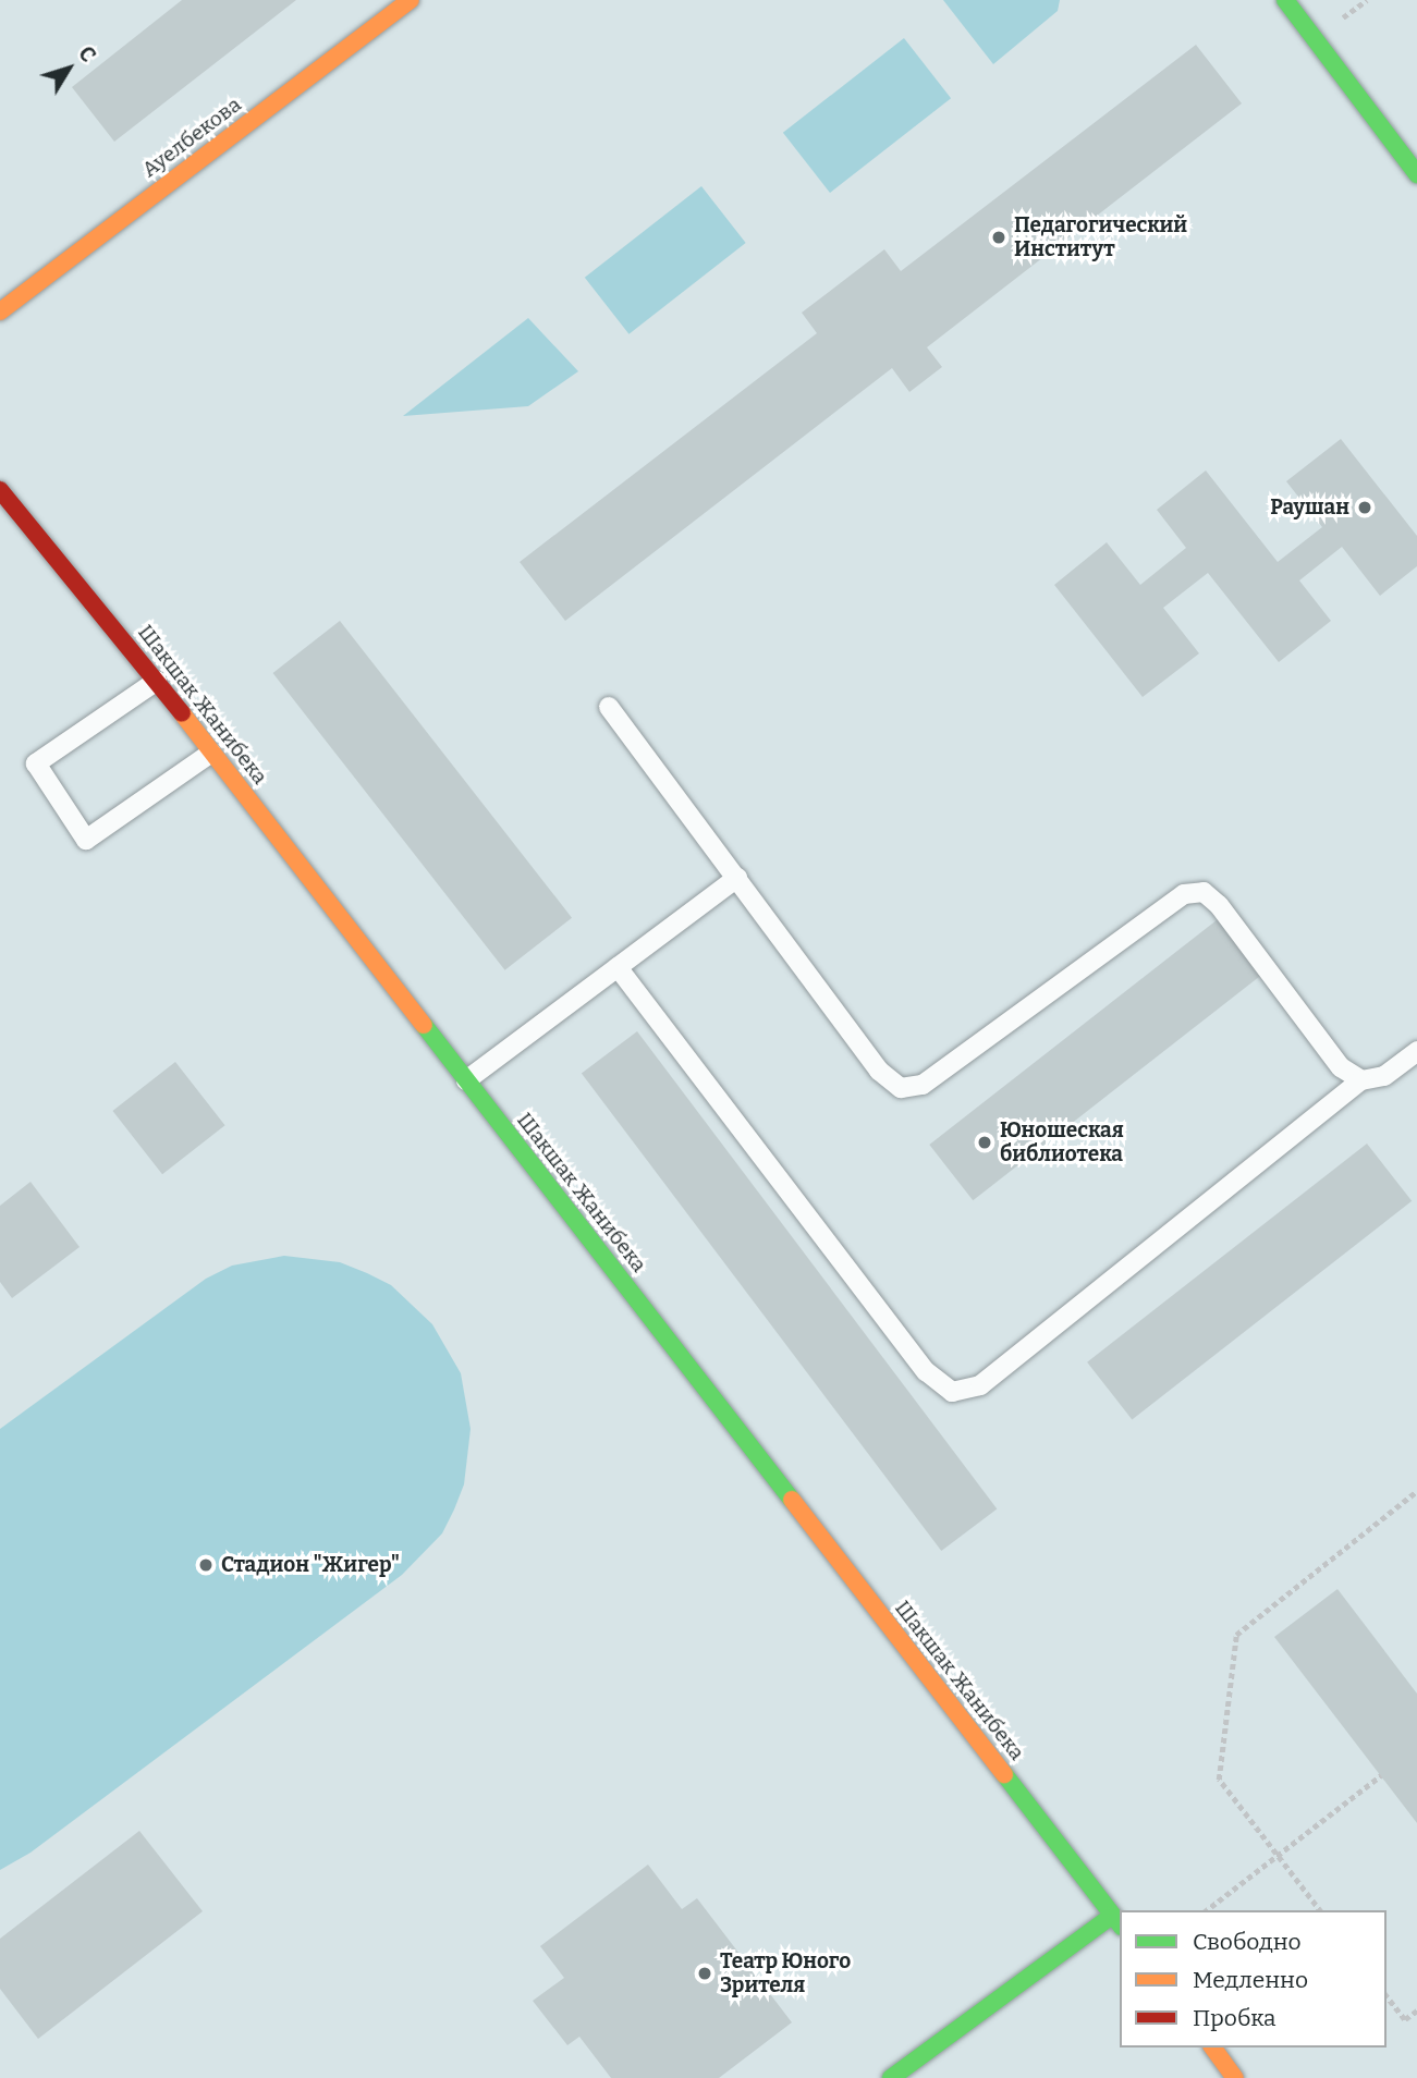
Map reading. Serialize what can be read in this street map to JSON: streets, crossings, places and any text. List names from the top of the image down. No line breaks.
{"streets":{"main road":["Ауелбекова","Шакшак Жанибека"]},"places":["Педагогический Институт","Раушан","Юношеская библиотека","Стадион \"Жигер\"","Театр Юного Зрителя"],"legend":["Свободно","Медленно","Пробка"],"north":"top right"}
